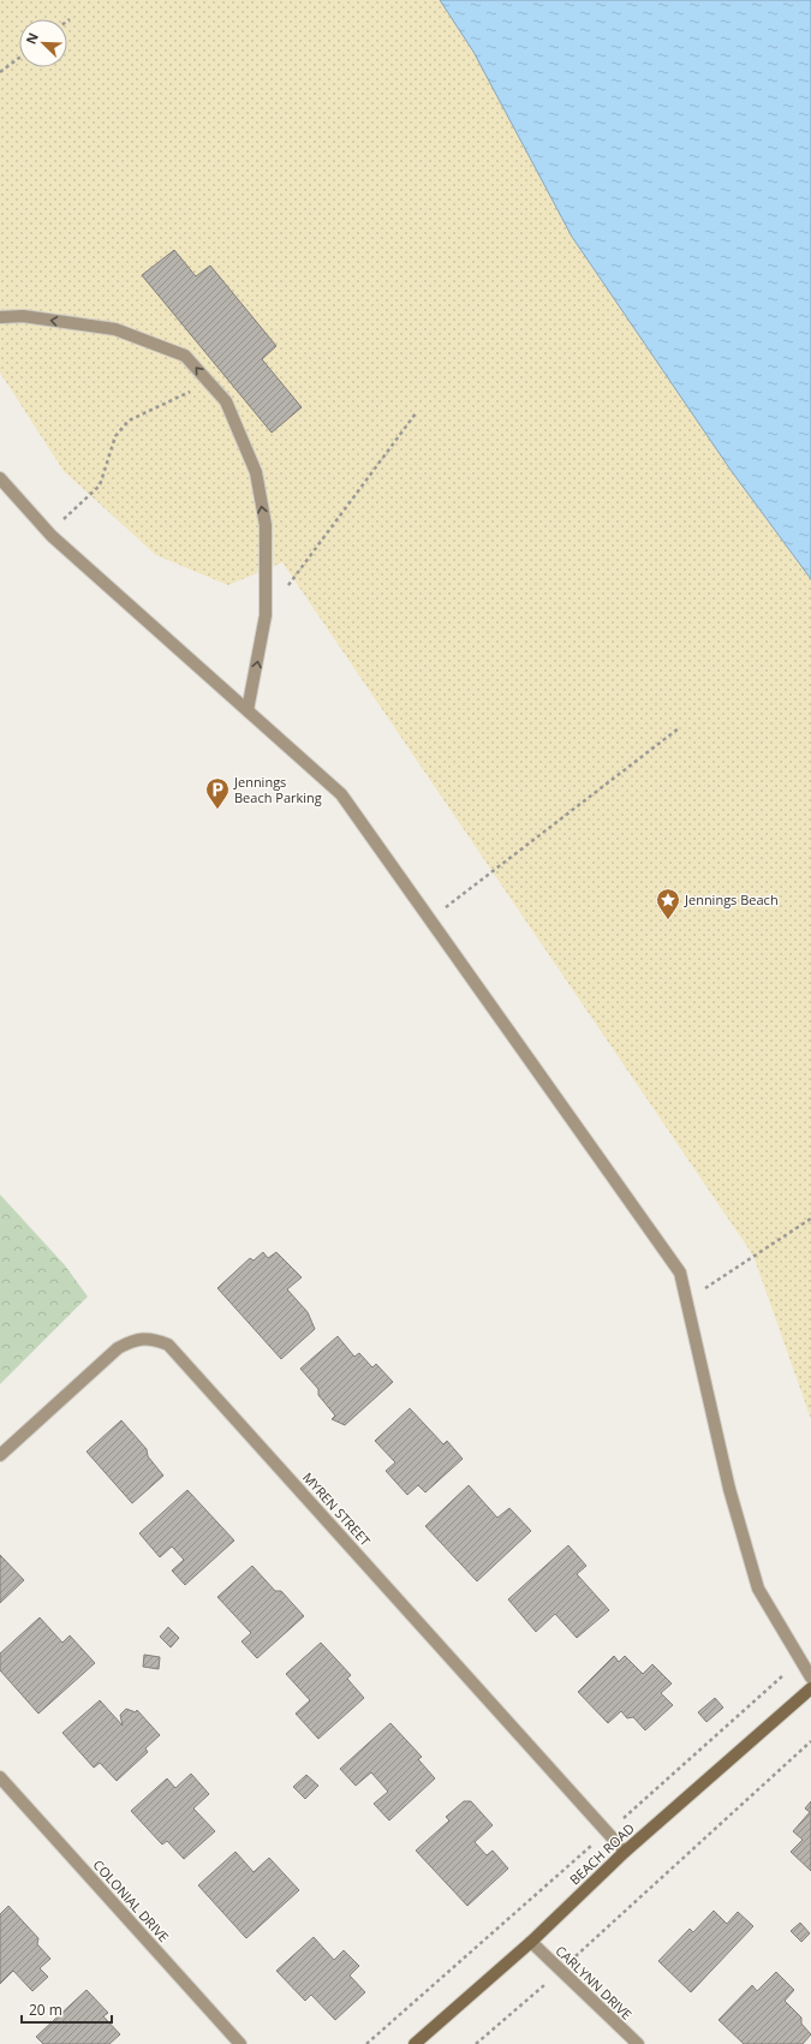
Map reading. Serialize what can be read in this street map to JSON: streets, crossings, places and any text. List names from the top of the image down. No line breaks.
{"streets":{"street":["MYREN STREET","BEACH ROAD","COLONIAL DRIVE","CARLYNN DRIVE"]},"crossings":[["MYREN STREET","BEACH ROAD"],["BEACH ROAD","CARLYNN DRIVE"]],"places":{"parking":["Jennings Beach Parking"],"place":["Jennings Beach"]},"scale_bar":"20 m","north":"top left"}
